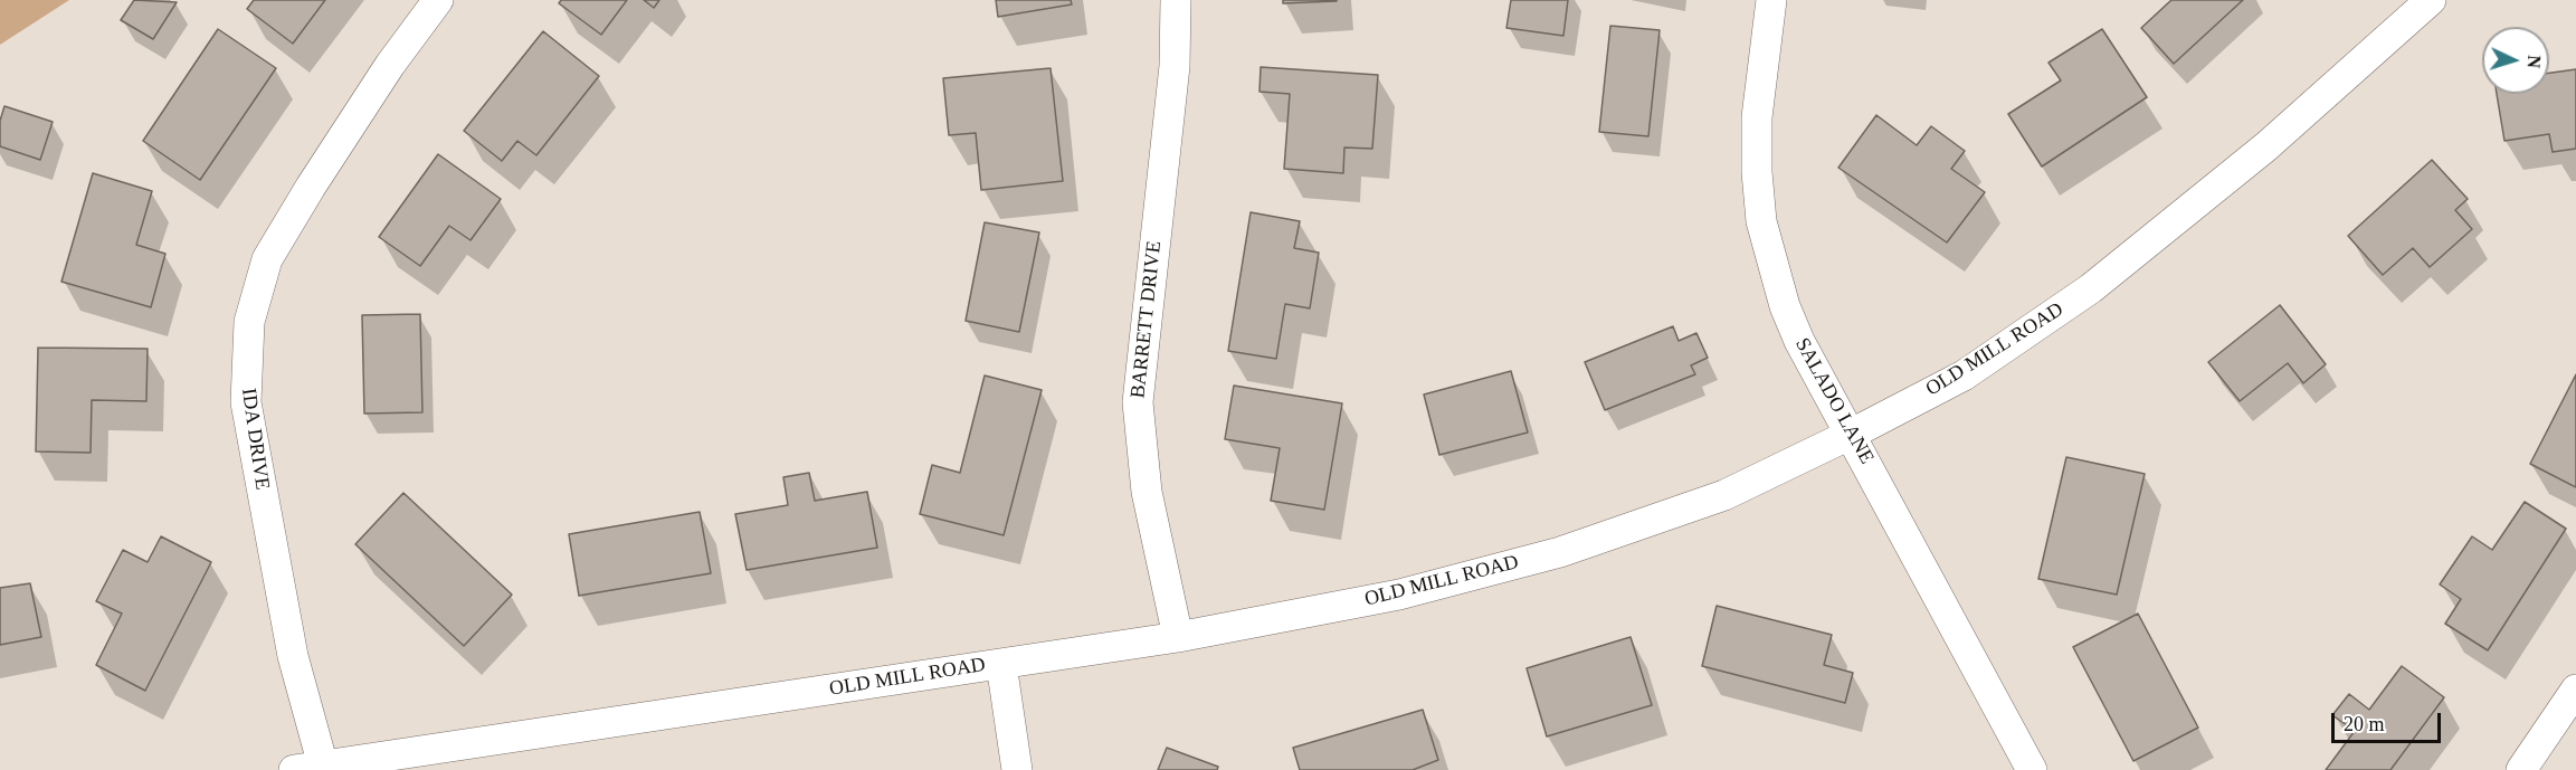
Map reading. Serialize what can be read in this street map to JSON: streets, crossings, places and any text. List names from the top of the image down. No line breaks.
{"streets":{"street":["BARRETT DRIVE","OLD MILL ROAD","SALADO LANE","IDA DRIVE"]},"crossings":[["BARRETT DRIVE","OLD MILL ROAD"],["OLD MILL ROAD","SALADO LANE"],["OLD MILL ROAD","IDA DRIVE"]],"scale_bar":"20 m","north":"right"}
